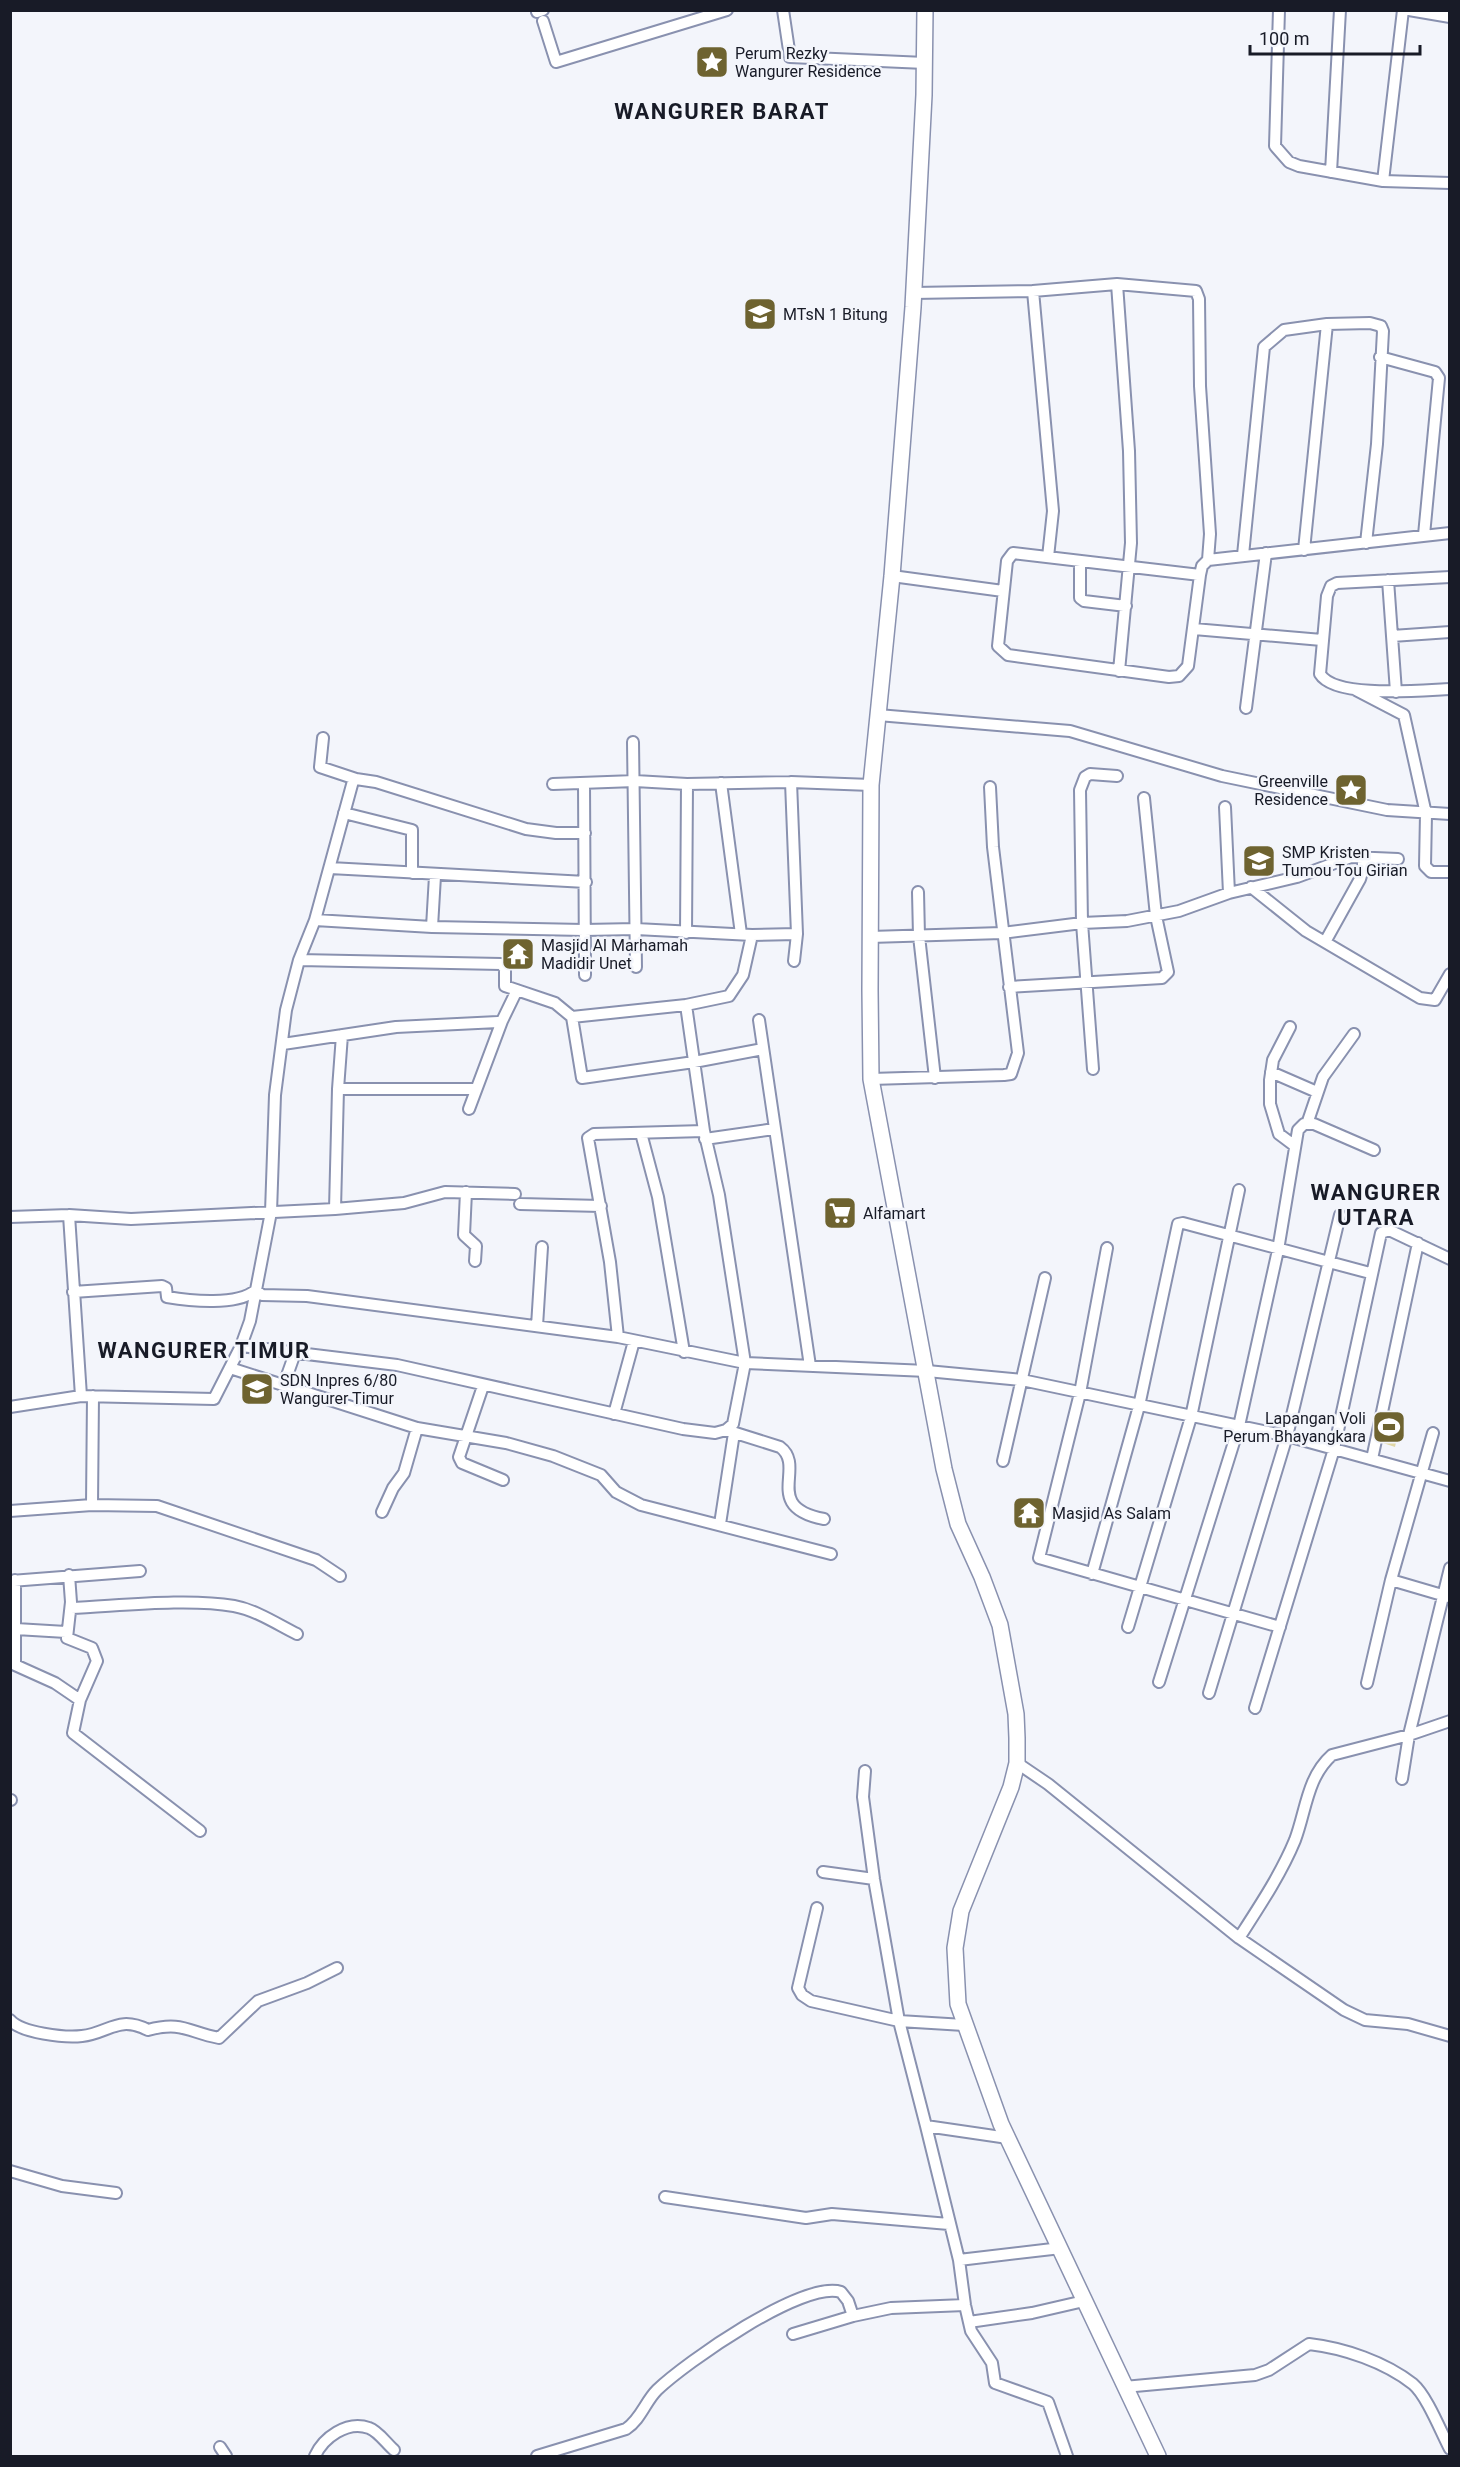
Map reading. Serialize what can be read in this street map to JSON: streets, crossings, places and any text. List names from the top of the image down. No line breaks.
{"districts":["WANGURER BARAT","WANGURER UTARA","WANGURER TIMUR"],"places":{"place":["Perum Rezky Wangurer Residence","Greenville Residence"],"school or university":["MTsN 1 Bitung","SMP Kristen Tumou Tou Girian","SDN Inpres 6/80 Wangurer Timur"],"temple":["Masjid Al Marhamah Madidir Unet","Masjid As Salam"],"supermarket":["Alfamart"],"sports":["Lapangan Voli Perum Bhayangkara"]},"scale_bar":"100 m"}
